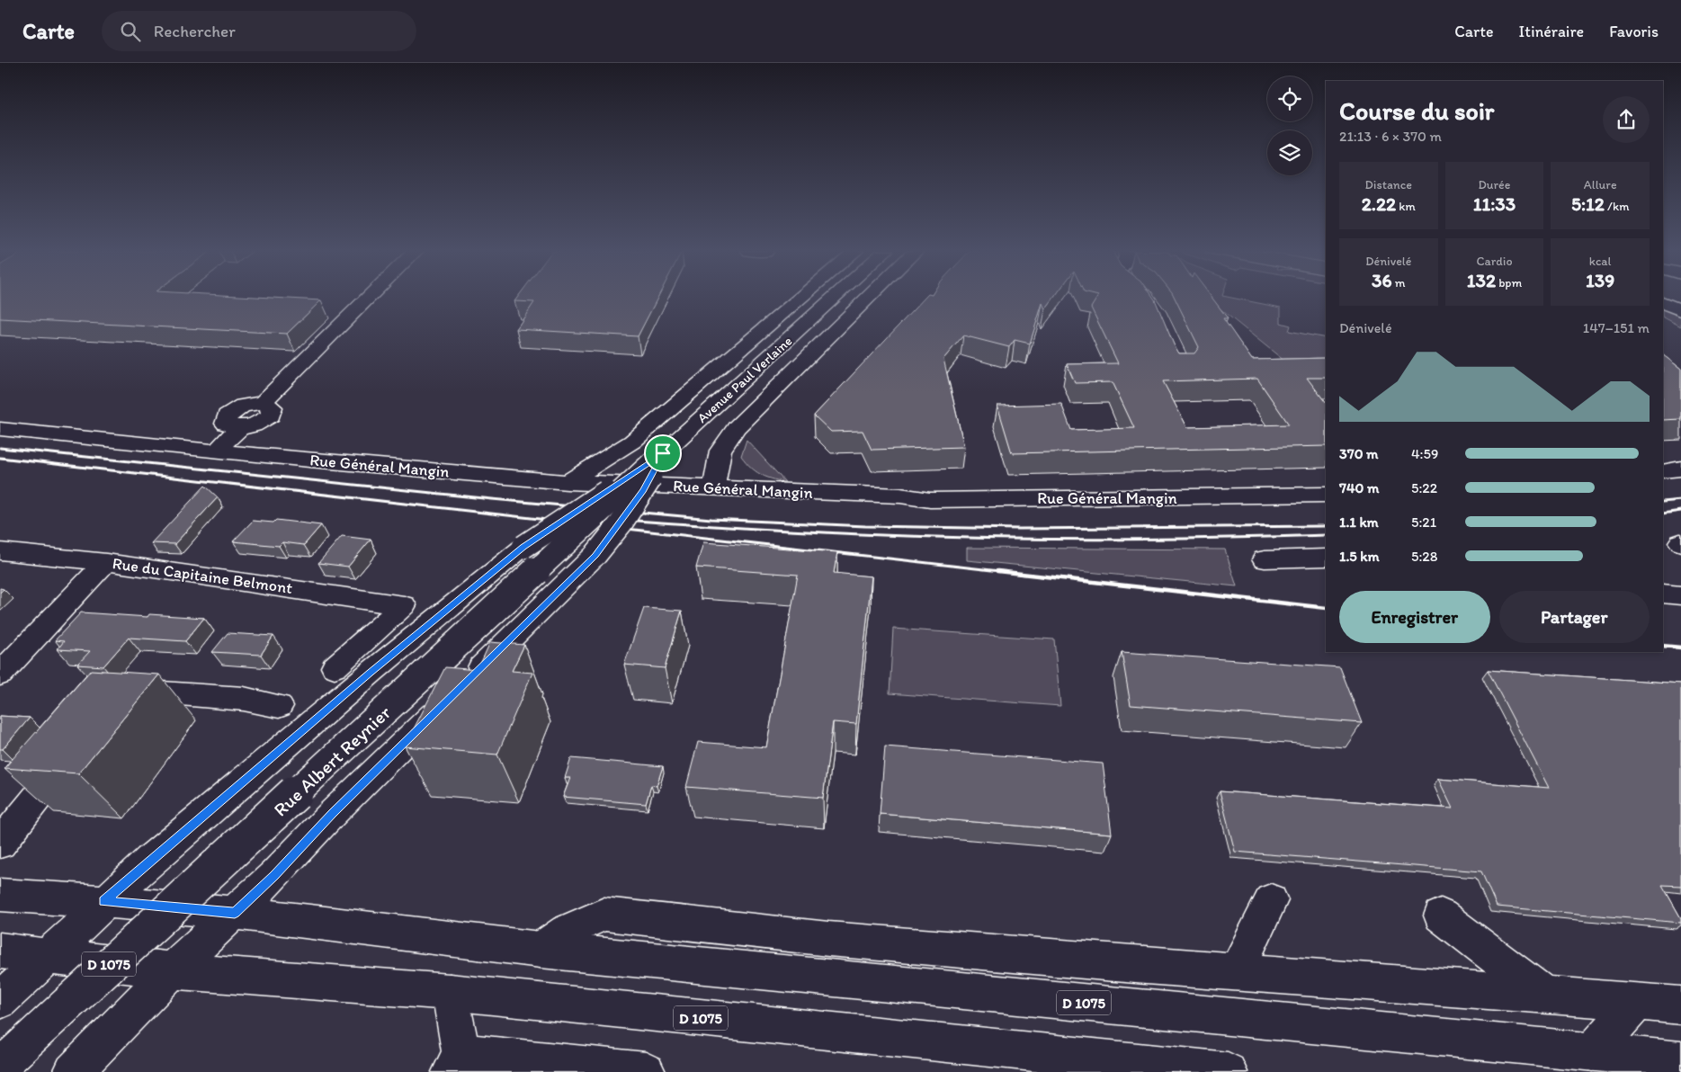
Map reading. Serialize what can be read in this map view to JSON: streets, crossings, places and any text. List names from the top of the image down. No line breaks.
{"streets":{"main road":["Avenue Paul Verlaine","Rue Général Mangin","Rue du Capitaine Belmont","Rue Albert Reynier","D 1075"]},"crossings":[["Avenue Paul Verlaine","Rue Albert Reynier"]],"page":{"header":"Carte","search":"Rechercher","nav":["Carte","Itinéraire","Favoris"],"heading":["Course du soir","21:13 · 6 × 370 m"],"stats":[["Distance","2.22 km"],["Durée","11:33"],["Allure","5:12 /km"],["Dénivelé","36 m"],["Cardio","132 bpm"],["kcal","139"]],"chart":["Dénivelé","147–151 m"],"list":[{"name":"370 m","note":"4:59"},{"name":"740 m","note":"5:22"},{"name":"1.1 km","note":"5:21"},{"name":"1.5 km","note":"5:28"}],"buttons":["Enregistrer","Partager"]}}
